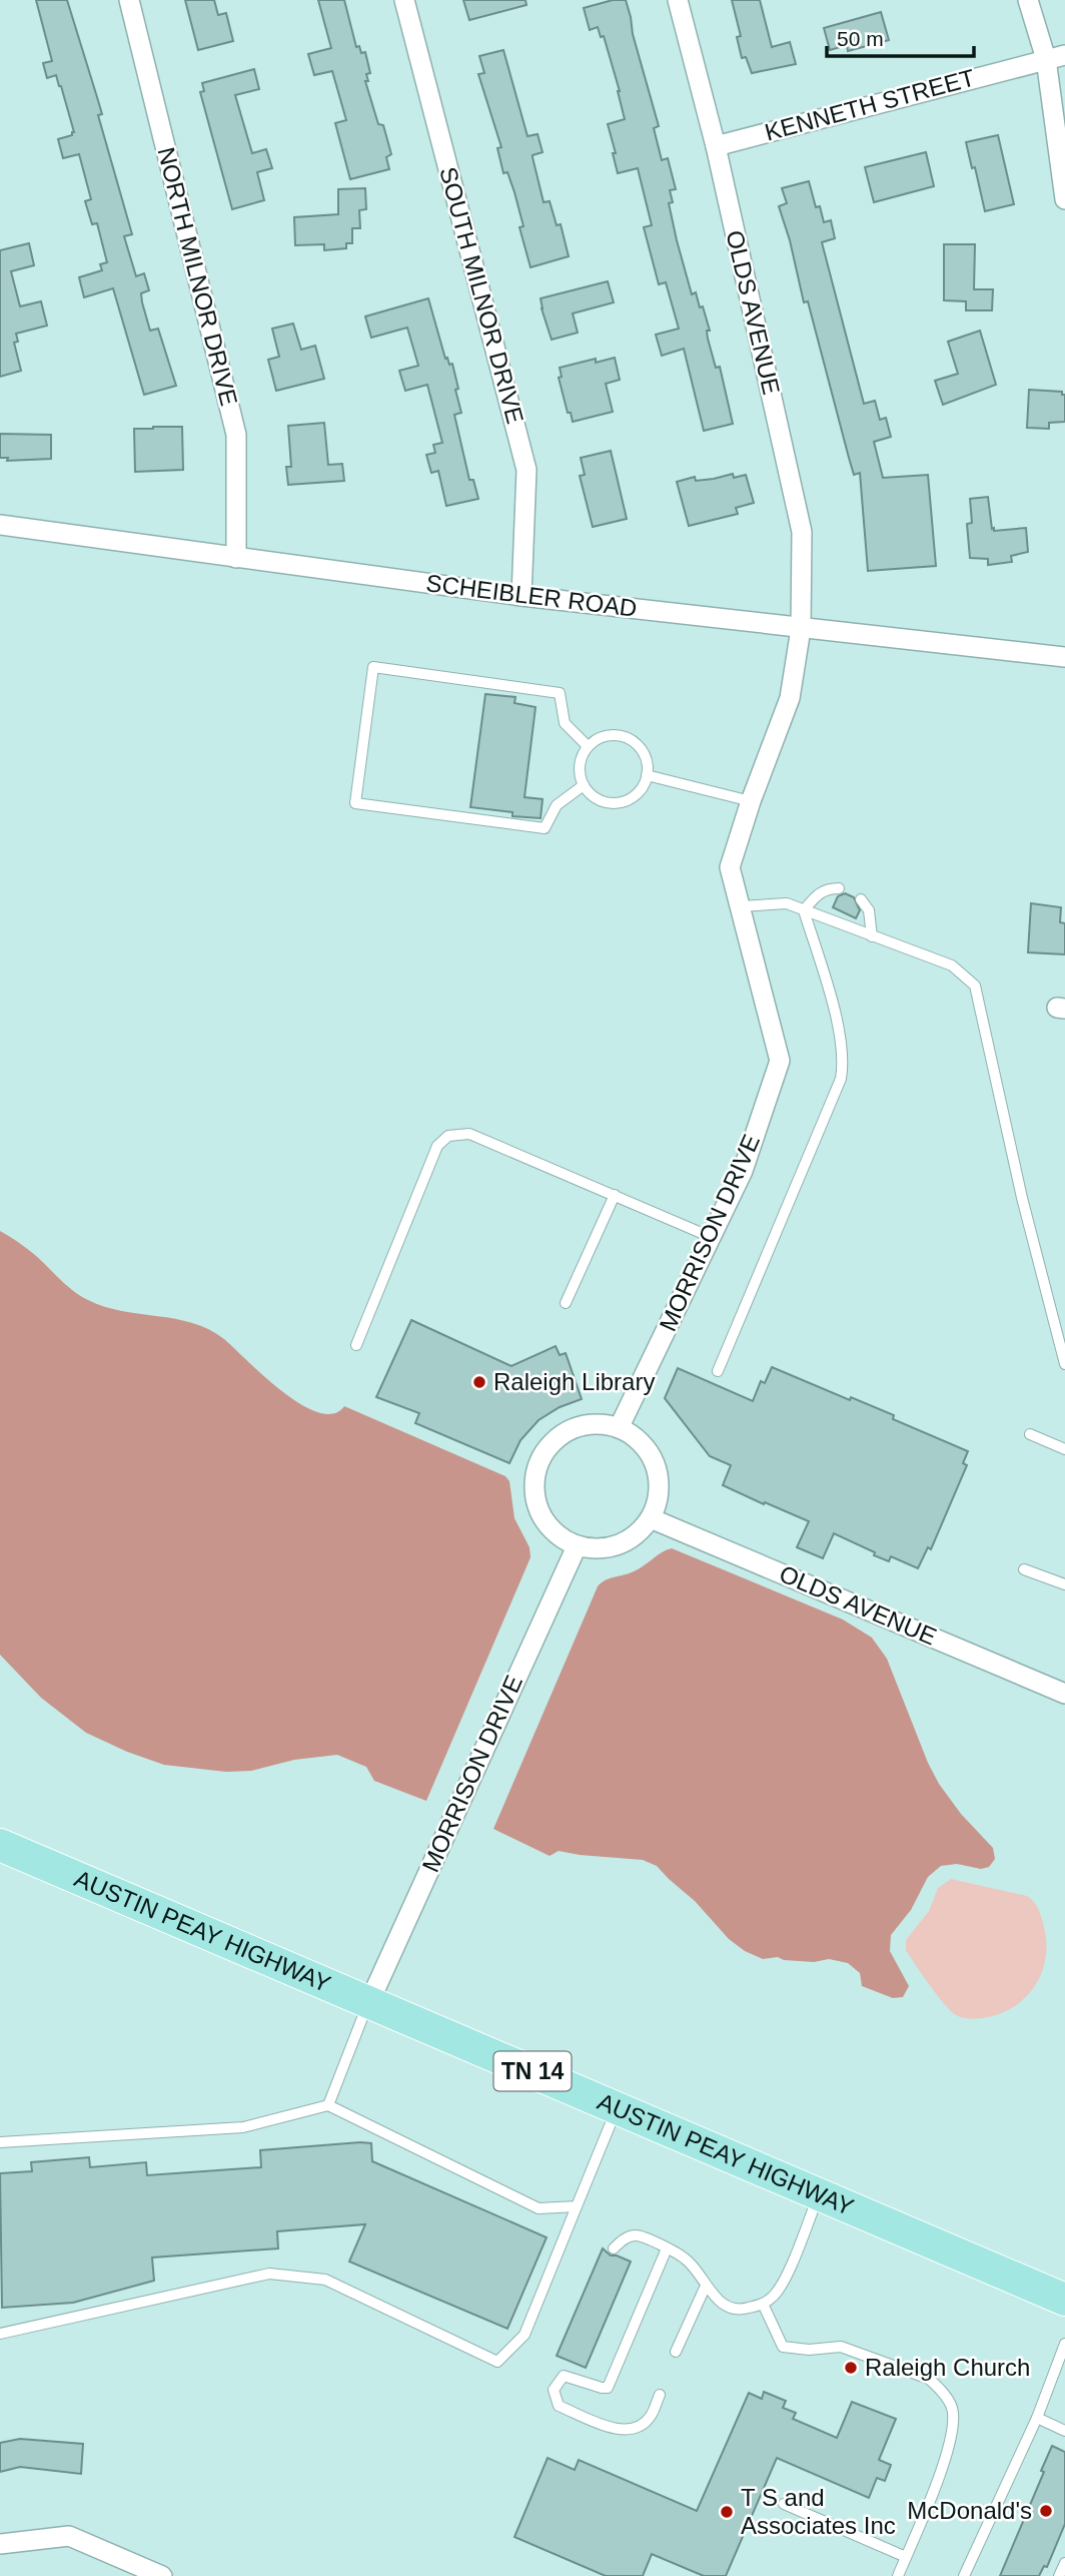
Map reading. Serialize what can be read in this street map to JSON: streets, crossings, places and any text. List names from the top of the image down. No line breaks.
{"streets":{"main road":["AUSTIN PEAY HIGHWAY","TN 14"],"street":["KENNETH STREET","NORTH MILNOR DRIVE","SOUTH MILNOR DRIVE","OLDS AVENUE","SCHEIBLER ROAD","MORRISON DRIVE"]},"crossings":[["KENNETH STREET","OLDS AVENUE"],["NORTH MILNOR DRIVE","SCHEIBLER ROAD"],["SOUTH MILNOR DRIVE","SCHEIBLER ROAD"],["OLDS AVENUE","SCHEIBLER ROAD"],["OLDS AVENUE","MORRISON DRIVE"],["SCHEIBLER ROAD","MORRISON DRIVE"],["MORRISON DRIVE","AUSTIN PEAY HIGHWAY"]],"places":["Raleigh Library","Raleigh Church","McDonald's","T S and Associates Inc"],"scale_bar":"50 m"}
